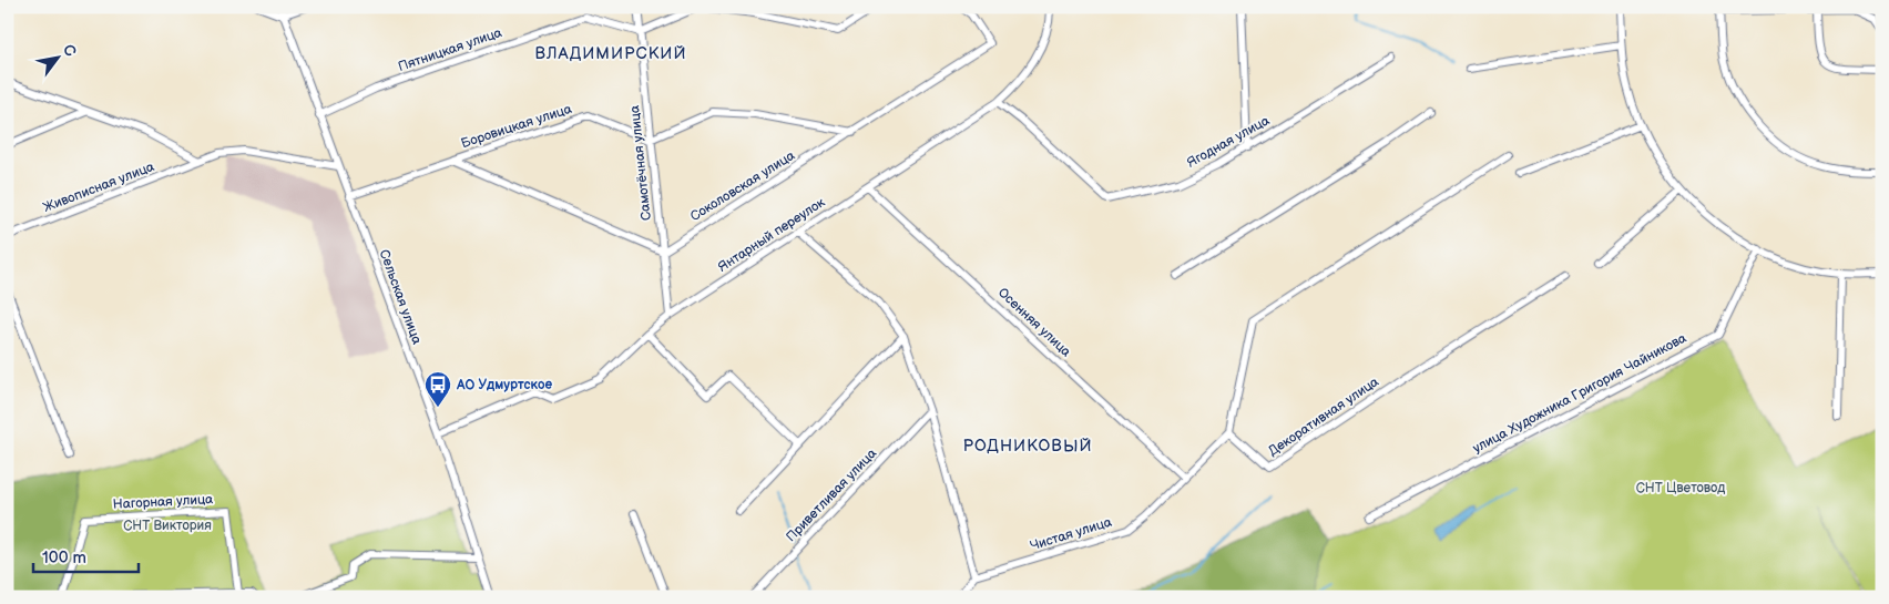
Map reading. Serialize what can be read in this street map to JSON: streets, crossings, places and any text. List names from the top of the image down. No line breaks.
{"streets":{"street":["Пятницкая улица","Боровицкая улица","Ягодная улица","Самотёчная улица","Соколовская улица","Живописная улица","Янтарный переулок","Сельская улица","Осенняя улица","улица Художника Григория Чайникова","Декоративная улица","Приветливая улица","Нагорная улица","Чистая улица"]},"crossings":[["Пятницкая улица","Самотёчная улица"],["Пятницкая улица","Сельская улица"],["Боровицкая улица","Самотёчная улица"],["Боровицкая улица","Сельская улица"],["Ягодная улица","Янтарный переулок"],["Самотёчная улица","Соколовская улица"],["Самотёчная улица","Янтарный переулок"],["Живописная улица","Сельская улица"],["Янтарный переулок","Сельская улица"],["Янтарный переулок","Осенняя улица"],["Осенняя улица","Чистая улица"],["Декоративная улица","Чистая улица"]],"districts":["ВЛАДИМИРСКИЙ","РОДНИКОВЫЙ"],"parks":["СНТ Цветовод","СНТ Виктория"],"places":{"bus stop":["АО Удмуртское"]},"scale_bar":"100 m","north":"top right"}
